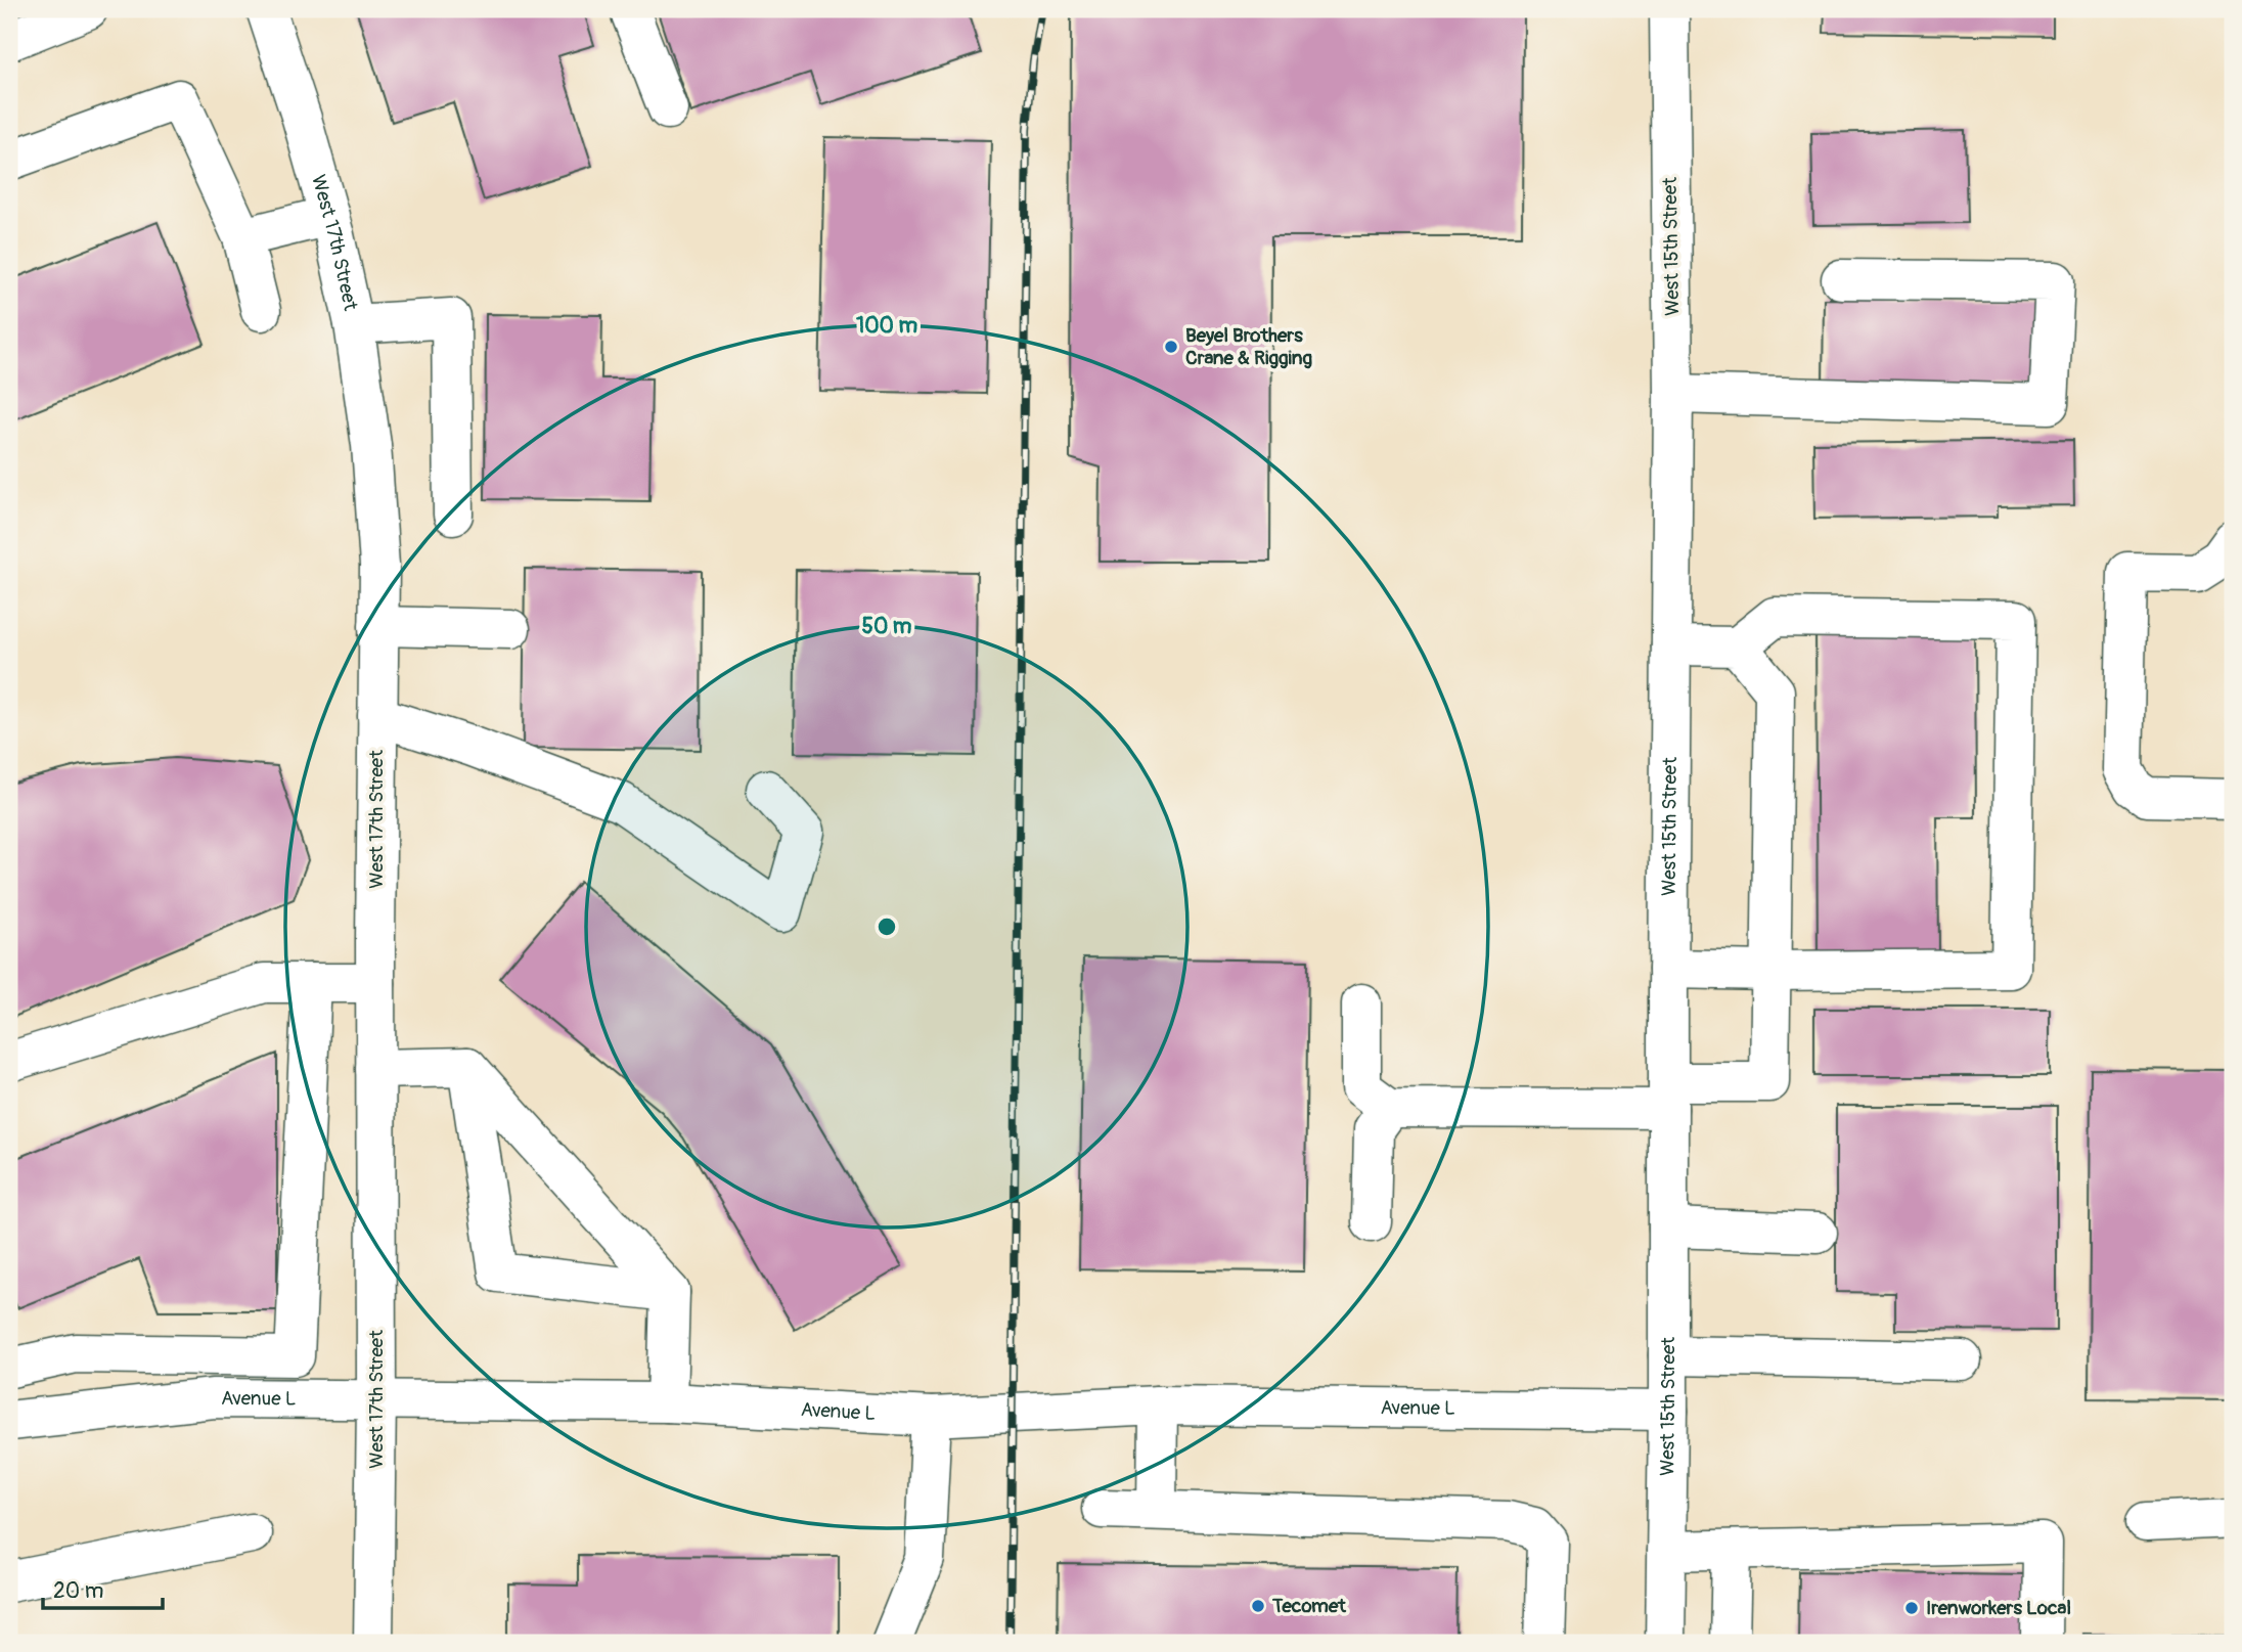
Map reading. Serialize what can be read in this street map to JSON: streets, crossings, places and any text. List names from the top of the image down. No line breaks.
{"streets":{"street":["West 17th Street","West 15th Street","Avenue L"]},"crossings":[["West 17th Street","Avenue L"],["West 15th Street","Avenue L"]],"places":["Beyel Brothers Crane & Rigging","Tecomet","Irenworkers Local"],"scale_bar":"20 m","rings":["100 m","50 m"]}
